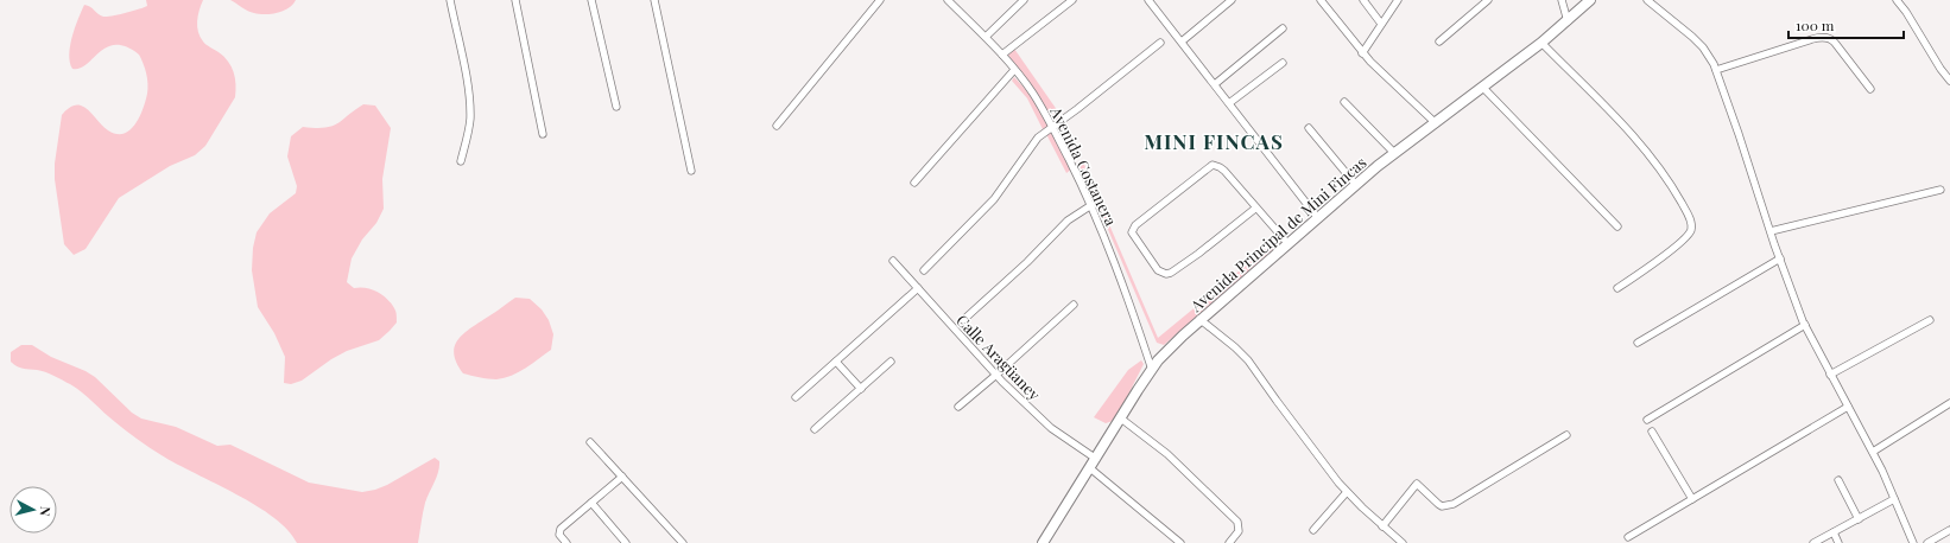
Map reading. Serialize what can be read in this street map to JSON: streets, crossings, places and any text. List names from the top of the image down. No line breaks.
{"streets":{"street":["Avenida Costanera","Avenida Principal de Mini Fincas","Calle Aragüaney"]},"crossings":[["Avenida Costanera","Avenida Principal de Mini Fincas"],["Avenida Principal de Mini Fincas","Calle Aragüaney"]],"districts":["MINI FINCAS"],"scale_bar":"100 m","north":"right"}
